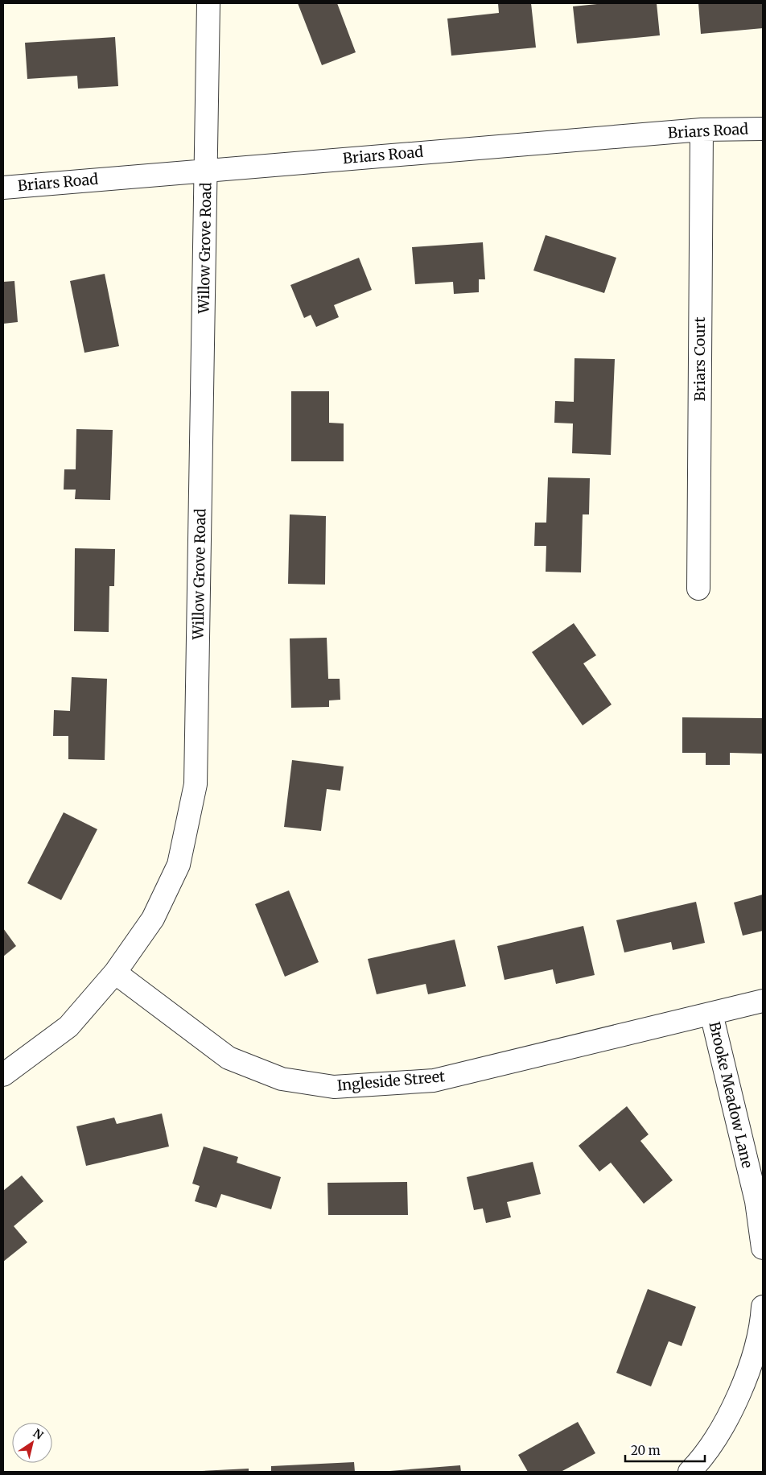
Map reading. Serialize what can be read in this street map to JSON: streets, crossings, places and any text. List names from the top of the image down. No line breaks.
{"streets":{"street":["Briars Road","Willow Grove Road","Briars Court","Ingleside Street","Brooke Meadow Lane"]},"crossings":[["Briars Road","Willow Grove Road"],["Briars Road","Briars Court"],["Willow Grove Road","Ingleside Street"],["Ingleside Street","Brooke Meadow Lane"]],"scale_bar":"20 m","north":"top right"}
